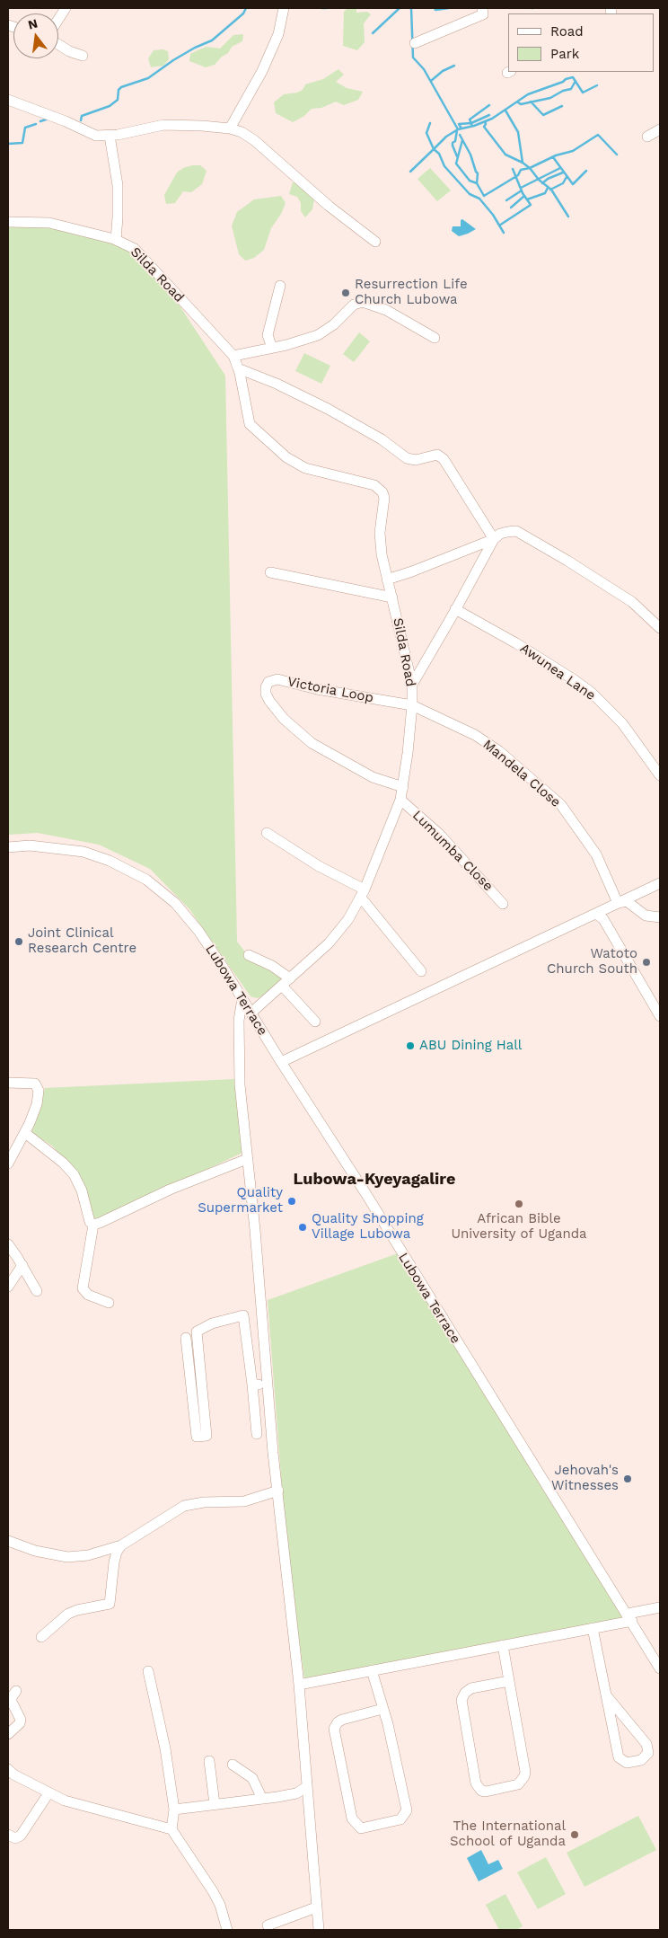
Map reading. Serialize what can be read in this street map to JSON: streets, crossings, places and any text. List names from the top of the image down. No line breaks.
{"streets":{"street":["Silda Road","Awunea Lane","Victoria Loop","Mandela Close","Lumumba Close","Lubowa Terrace"]},"crossings":[["Silda Road","Victoria Loop"],["Silda Road","Mandela Close"],["Silda Road","Lumumba Close"],["Silda Road","Lubowa Terrace"],["Victoria Loop","Mandela Close"]],"districts":["Lubowa-Kyeyagalire"],"places":["Resurrection Life Church Lubowa","Joint Clinical Research Centre","Watoto Church South","ABU Dining Hall","Quality Supermarket","African Bible University of Uganda","Quality Shopping Village Lubowa","Jehovah's Witnesses","The International School of Uganda"],"legend":["Road","Park"],"north":"top"}
